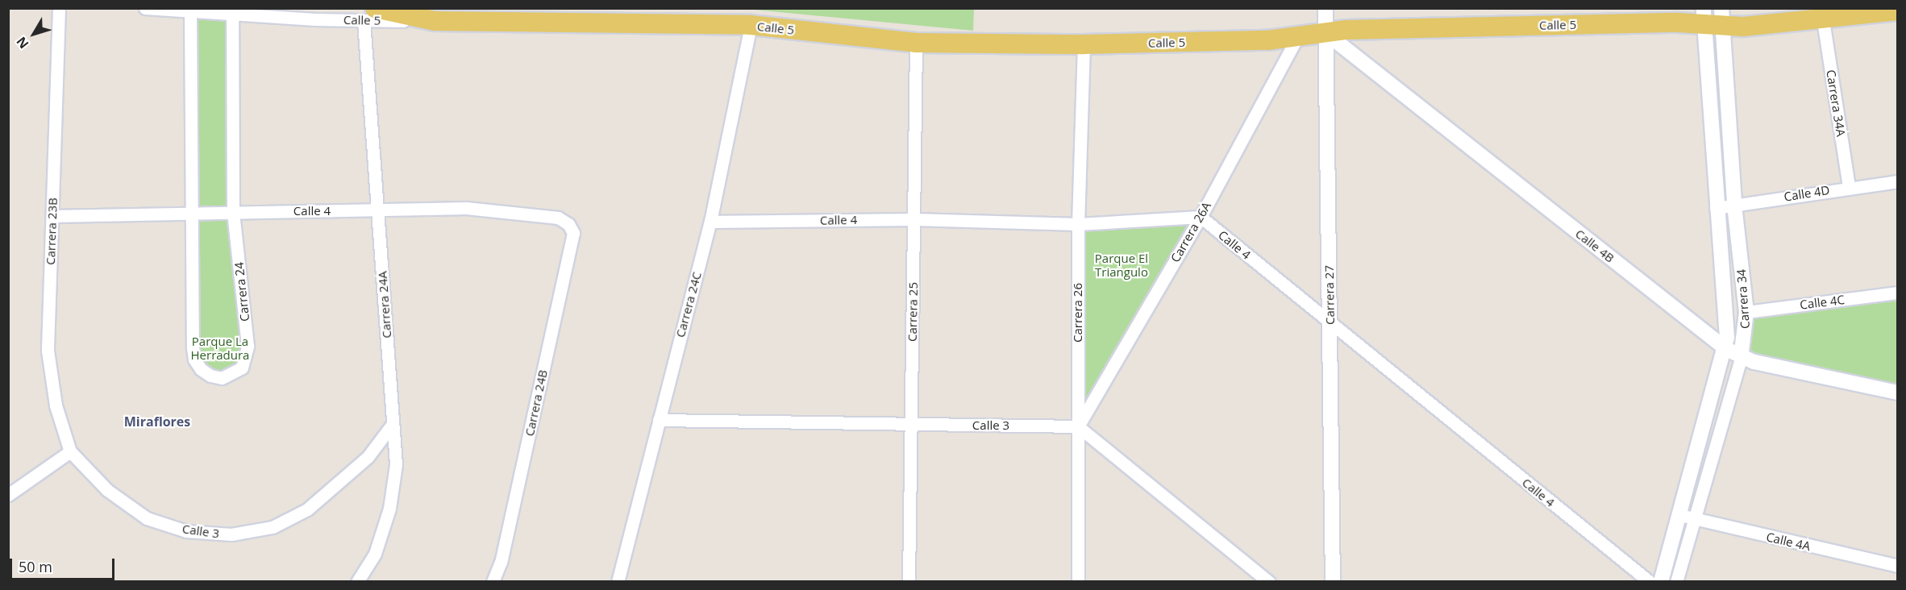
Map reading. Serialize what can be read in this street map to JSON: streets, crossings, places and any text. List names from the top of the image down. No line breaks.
{"streets":{"main road":["Calle 5"],"street":["Carrera 34A","Calle 4D","Calle 4","Carrera 23B","Carrera 26A","Calle 4B","Carrera 24","Carrera 27","Carrera 34","Calle 4C","Carrera 24A","Carrera 24C","Carrera 25","Carrera 26","Carrera 24B","Calle 3","Calle 4A"]},"crossings":[["Calle 5","Carrera 34A"],["Calle 5","Carrera 26A"],["Calle 5","Calle 4B"],["Calle 5","Carrera 24"],["Calle 5","Carrera 27"],["Calle 5","Carrera 34"],["Calle 5","Carrera 24A"],["Calle 5","Carrera 24C"],["Calle 5","Carrera 25"],["Calle 5","Carrera 26"],["Carrera 34A","Calle 4D"],["Calle 4D","Carrera 34"],["Calle 4","Carrera 23B"],["Calle 4","Carrera 26A"],["Calle 4","Carrera 24"],["Calle 4","Carrera 27"],["Calle 4","Carrera 24A"],["Calle 4","Carrera 24C"],["Calle 4","Carrera 25"],["Calle 4","Carrera 26"],["Calle 4","Carrera 24B"],["Carrera 23B","Calle 3"],["Carrera 26A","Carrera 26"],["Carrera 26A","Calle 3"],["Calle 4B","Carrera 27"],["Calle 4B","Carrera 34"],["Carrera 34","Calle 4C"],["Carrera 34","Calle 4A"],["Carrera 24A","Calle 3"],["Carrera 24C","Calle 3"],["Carrera 25","Calle 3"],["Carrera 26","Calle 3"]],"districts":["Miraflores"],"parks":["Parque El Triangulo","Parque La Herradura"],"scale_bar":"50 m","north":"bottom left"}
